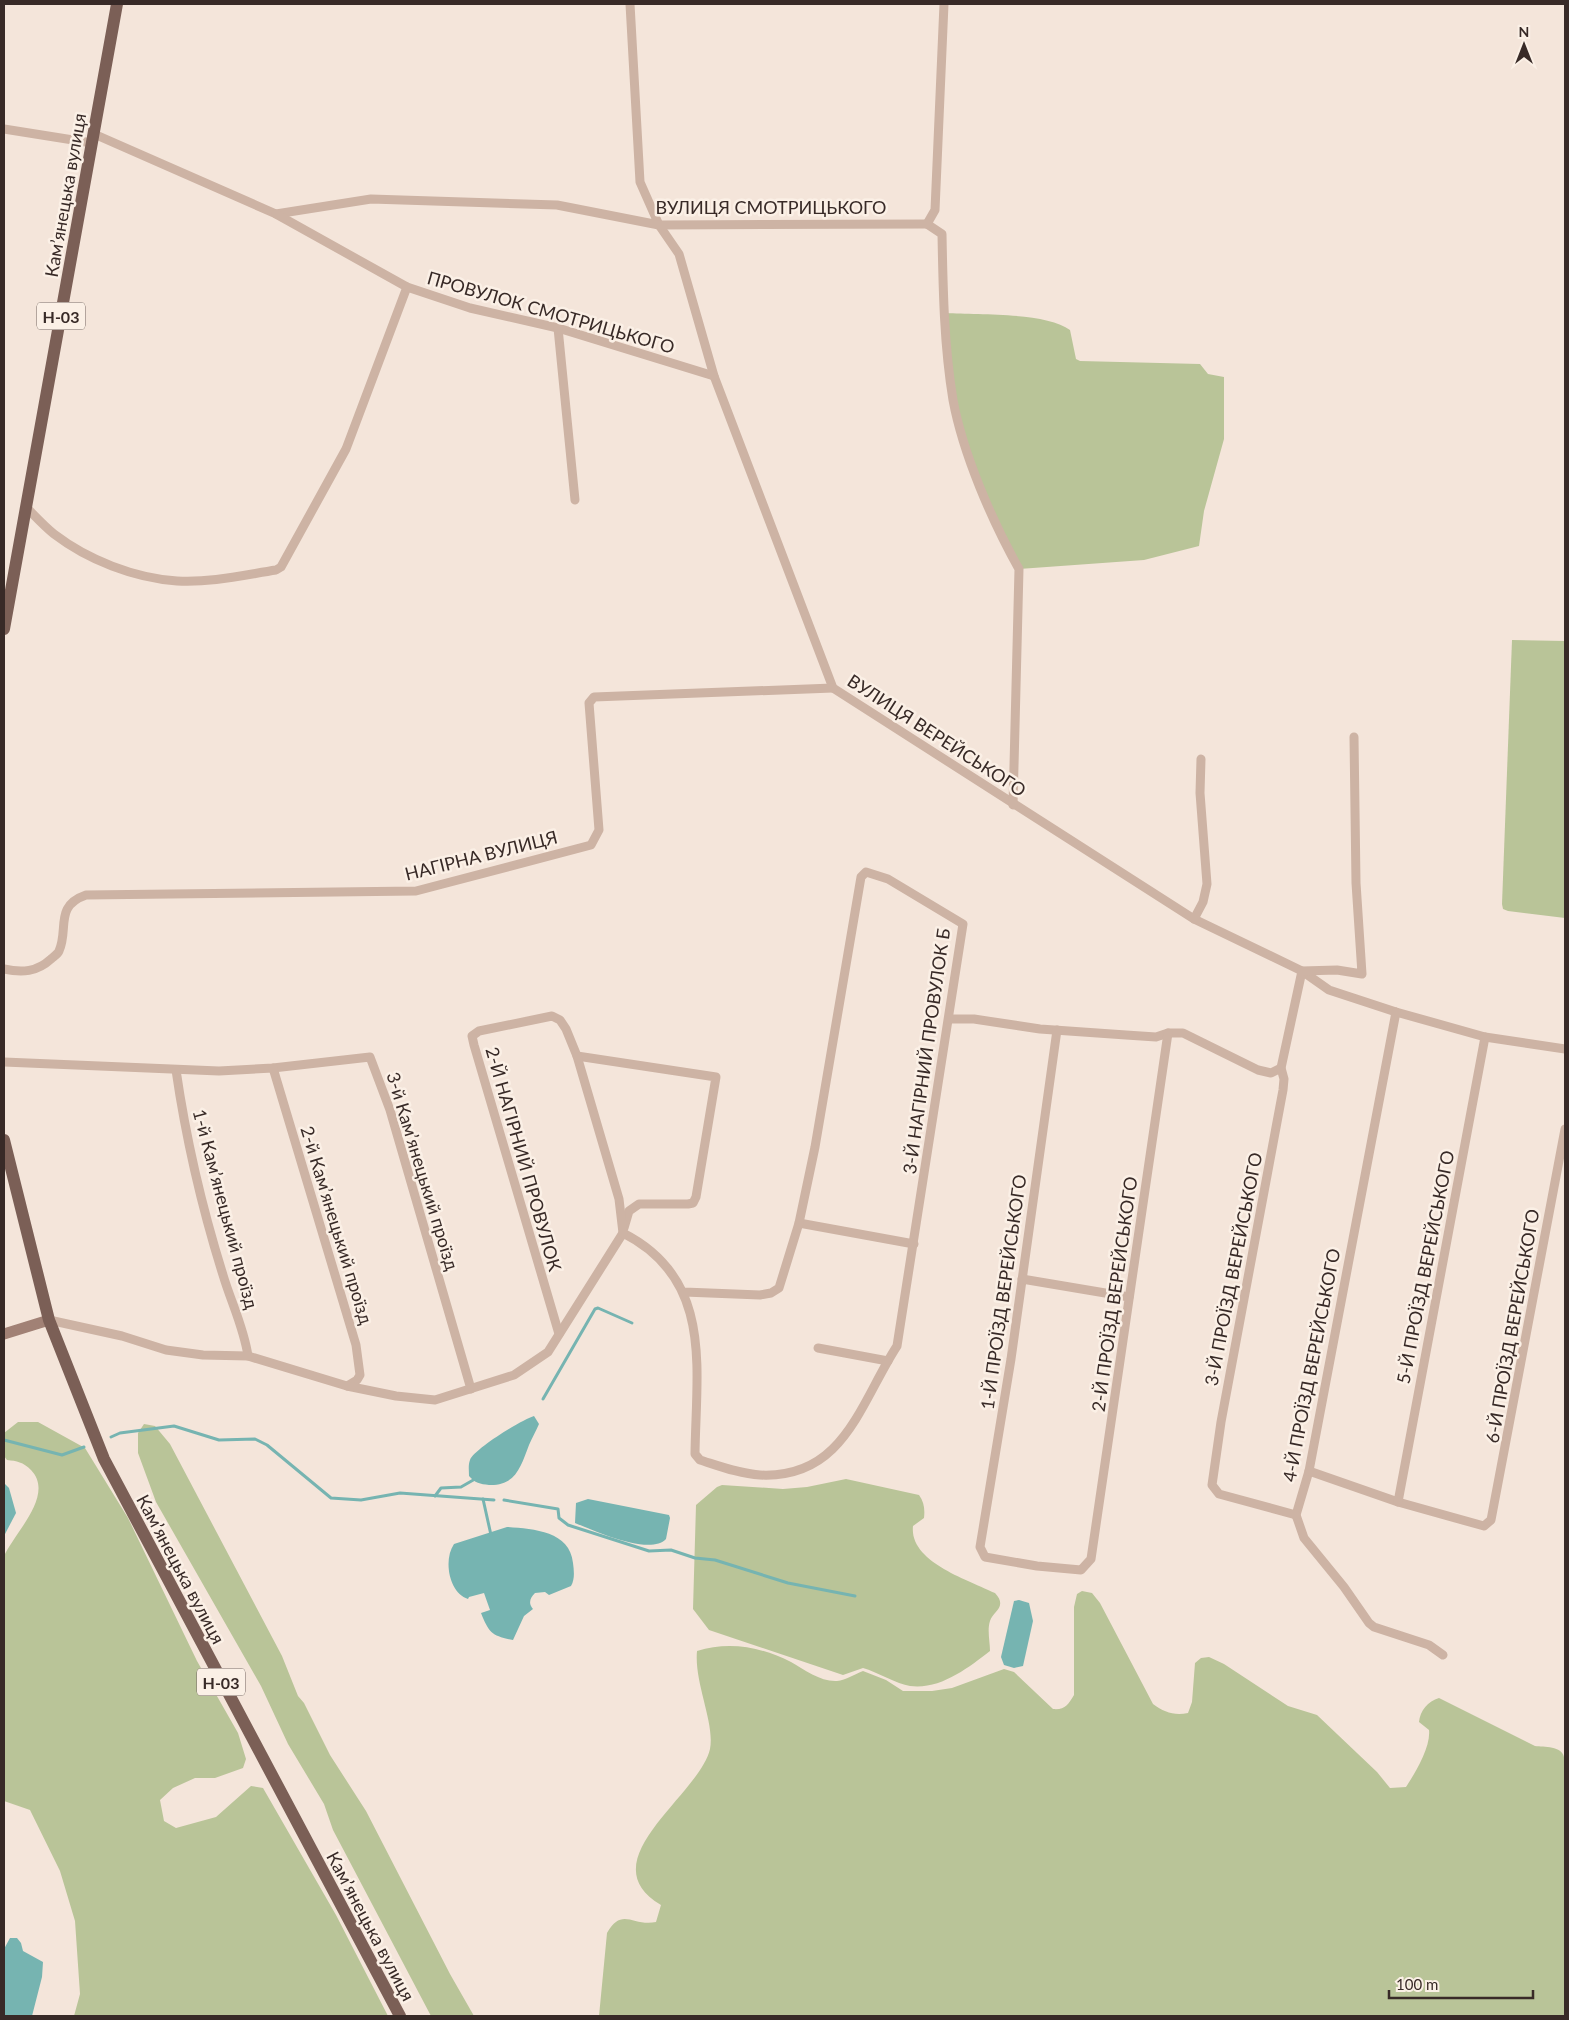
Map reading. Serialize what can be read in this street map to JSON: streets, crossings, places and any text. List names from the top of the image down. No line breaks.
{"streets":{"main road":["Камʼянецька вулиця","Н-03"],"street":["ВУЛИЦЯ СМОТРИЦЬКОГО","ПРОВУЛОК СМОТРИЦЬКОГО","ВУЛИЦЯ ВЕРЕЙСЬКОГО","НАГІРНА ВУЛИЦЯ","3-Й НАГІРНИЙ ПРОВУЛОК Б","2-Й НАГІРНИЙ ПРОВУЛОК","3-й Камʼянецький проїзд","1-й Камʼянецький проїзд","2-й Камʼянецький проїзд","5-Й ПРОЇЗД ВЕРЕЙСЬКОГО","3-Й ПРОЇЗД ВЕРЕЙСЬКОГО","1-Й ПРОЇЗД ВЕРЕЙСЬКОГО","2-Й ПРОЇЗД ВЕРЕЙСЬКОГО","6-Й ПРОЇЗД ВЕРЕЙСЬКОГО","4-Й ПРОЇЗД ВЕРЕЙСЬКОГО"]},"crossings":[["ВУЛИЦЯ СМОТРИЦЬКОГО","ПРОВУЛОК СМОТРИЦЬКОГО"],["ВУЛИЦЯ СМОТРИЦЬКОГО","ВУЛИЦЯ ВЕРЕЙСЬКОГО"],["ПРОВУЛОК СМОТРИЦЬКОГО","ВУЛИЦЯ ВЕРЕЙСЬКОГО"],["ВУЛИЦЯ ВЕРЕЙСЬКОГО","НАГІРНА ВУЛИЦЯ"],["ВУЛИЦЯ ВЕРЕЙСЬКОГО","5-Й ПРОЇЗД ВЕРЕЙСЬКОГО"],["ВУЛИЦЯ ВЕРЕЙСЬКОГО","3-Й ПРОЇЗД ВЕРЕЙСЬКОГО"],["ВУЛИЦЯ ВЕРЕЙСЬКОГО","4-Й ПРОЇЗД ВЕРЕЙСЬКОГО"],["3-й Камʼянецький проїзд","1-й Камʼянецький проїзд"],["3-й Камʼянецький проїзд","2-й Камʼянецький проїзд"],["5-Й ПРОЇЗД ВЕРЕЙСЬКОГО","6-Й ПРОЇЗД ВЕРЕЙСЬКОГО"],["3-Й ПРОЇЗД ВЕРЕЙСЬКОГО","4-Й ПРОЇЗД ВЕРЕЙСЬКОГО"],["1-Й ПРОЇЗД ВЕРЕЙСЬКОГО","2-Й ПРОЇЗД ВЕРЕЙСЬКОГО"]],"scale_bar":"100 m","north":"top"}
